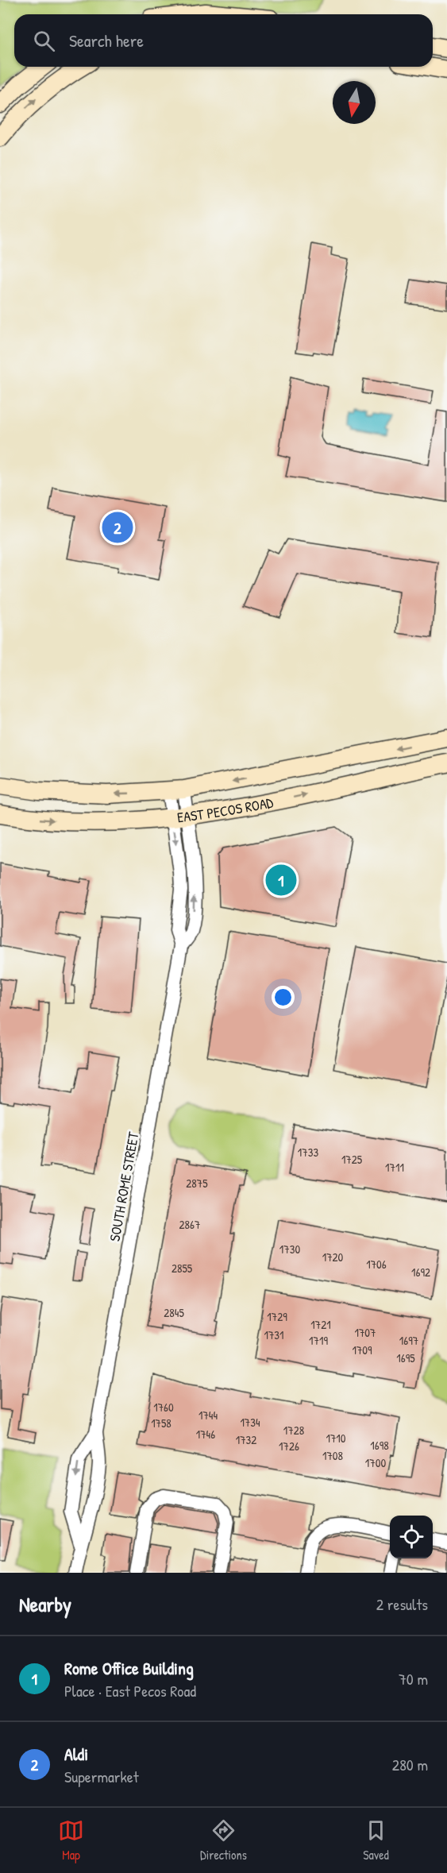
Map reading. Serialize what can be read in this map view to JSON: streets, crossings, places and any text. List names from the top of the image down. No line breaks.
{"streets":{"main road":["EAST PECOS ROAD"],"street":["SOUTH ROME STREET"]},"crossings":[["EAST PECOS ROAD","SOUTH ROME STREET"]],"house_numbers":["1733","1725","1711","2875","2867","1730","1720","1706","2855","1692","2845","1729","1721","1707","1731","1719","1697","1709","1695","1760","1744","1734","1758","1728","1746","1710","1732","1698","1726","1708","1700"],"north":"bottom","page":{"search":"Search here","pins":["2","1"],"heading":["Nearby","2 results"],"list":[{"mark":"1","name":"Rome Office Building","note":"Place · East Pecos Road","value":"70 m"},{"mark":"2","name":"Aldi","note":"Supermarket","value":"280 m"}],"nav":["Map","Directions","Saved"]}}
